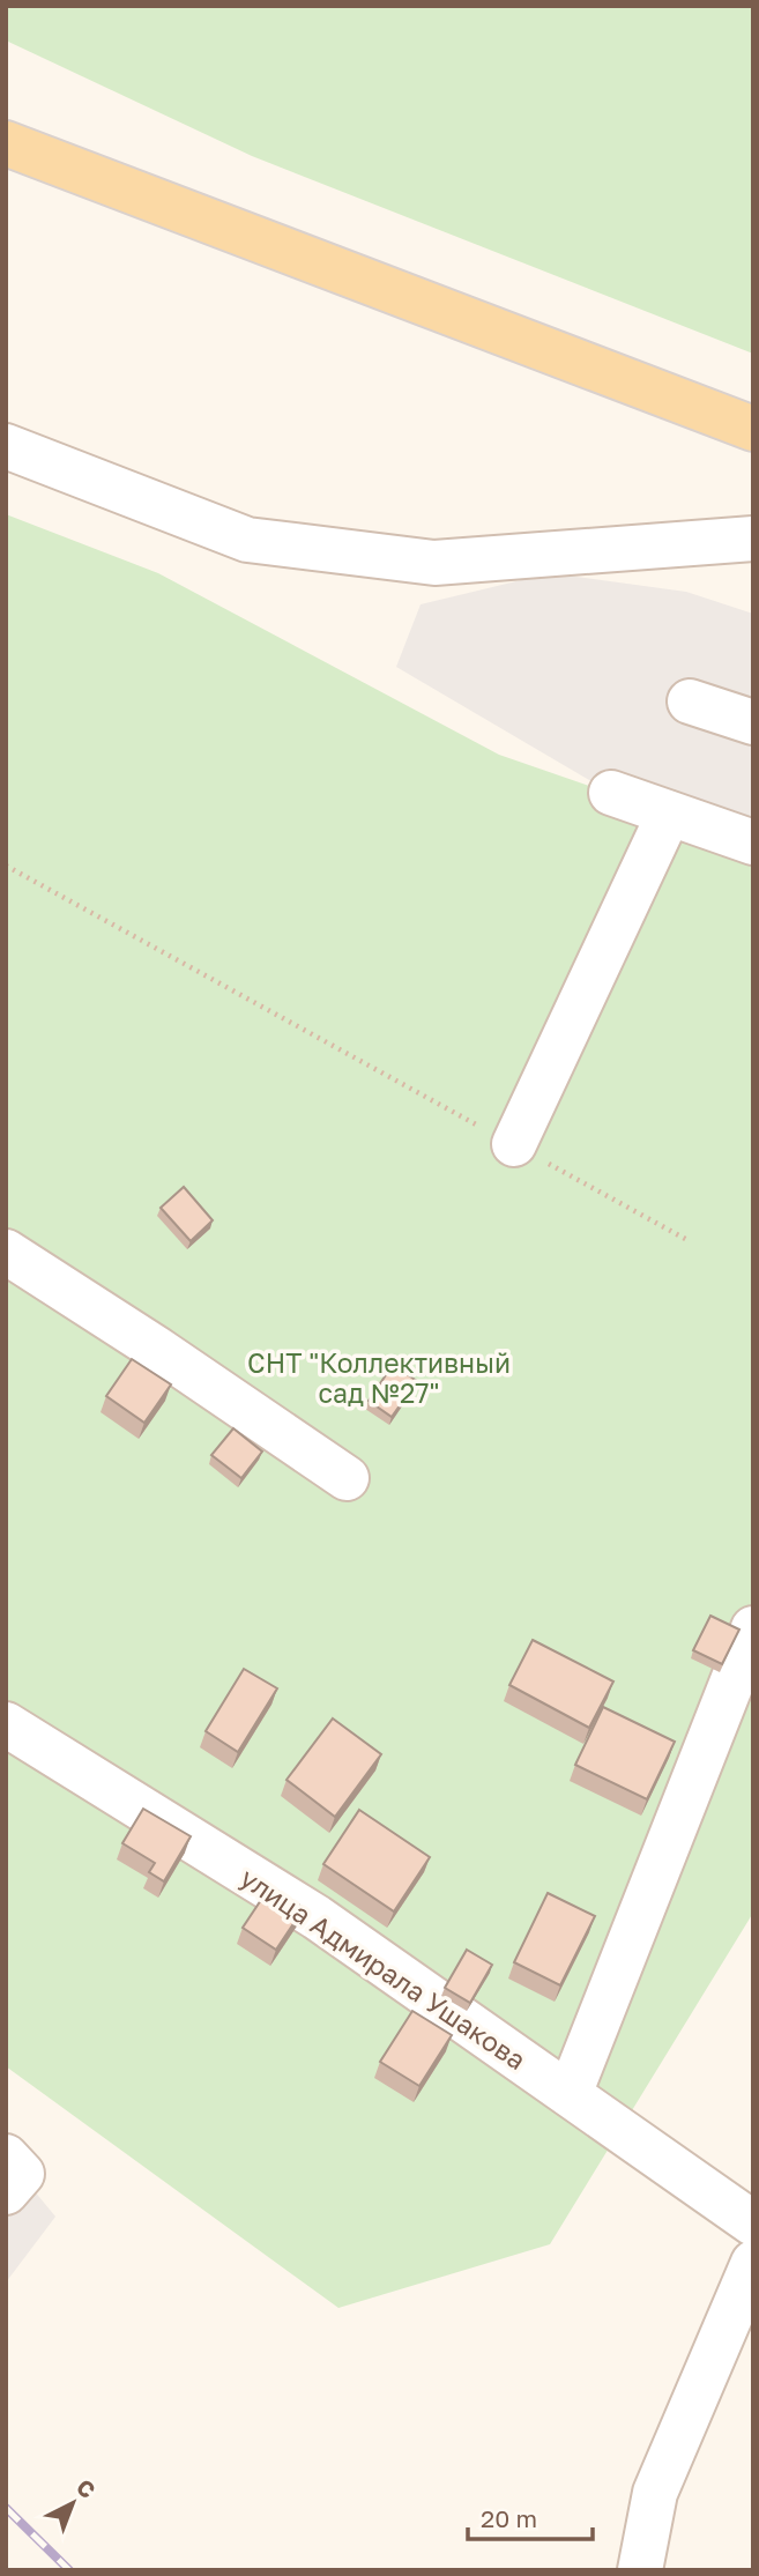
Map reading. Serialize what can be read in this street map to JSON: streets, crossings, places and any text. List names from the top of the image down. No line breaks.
{"streets":{"street":["улица Адмирала Ушакова"]},"parks":["СНТ \"Коллективный сад №27\""],"scale_bar":"20 m","north":"top right"}
